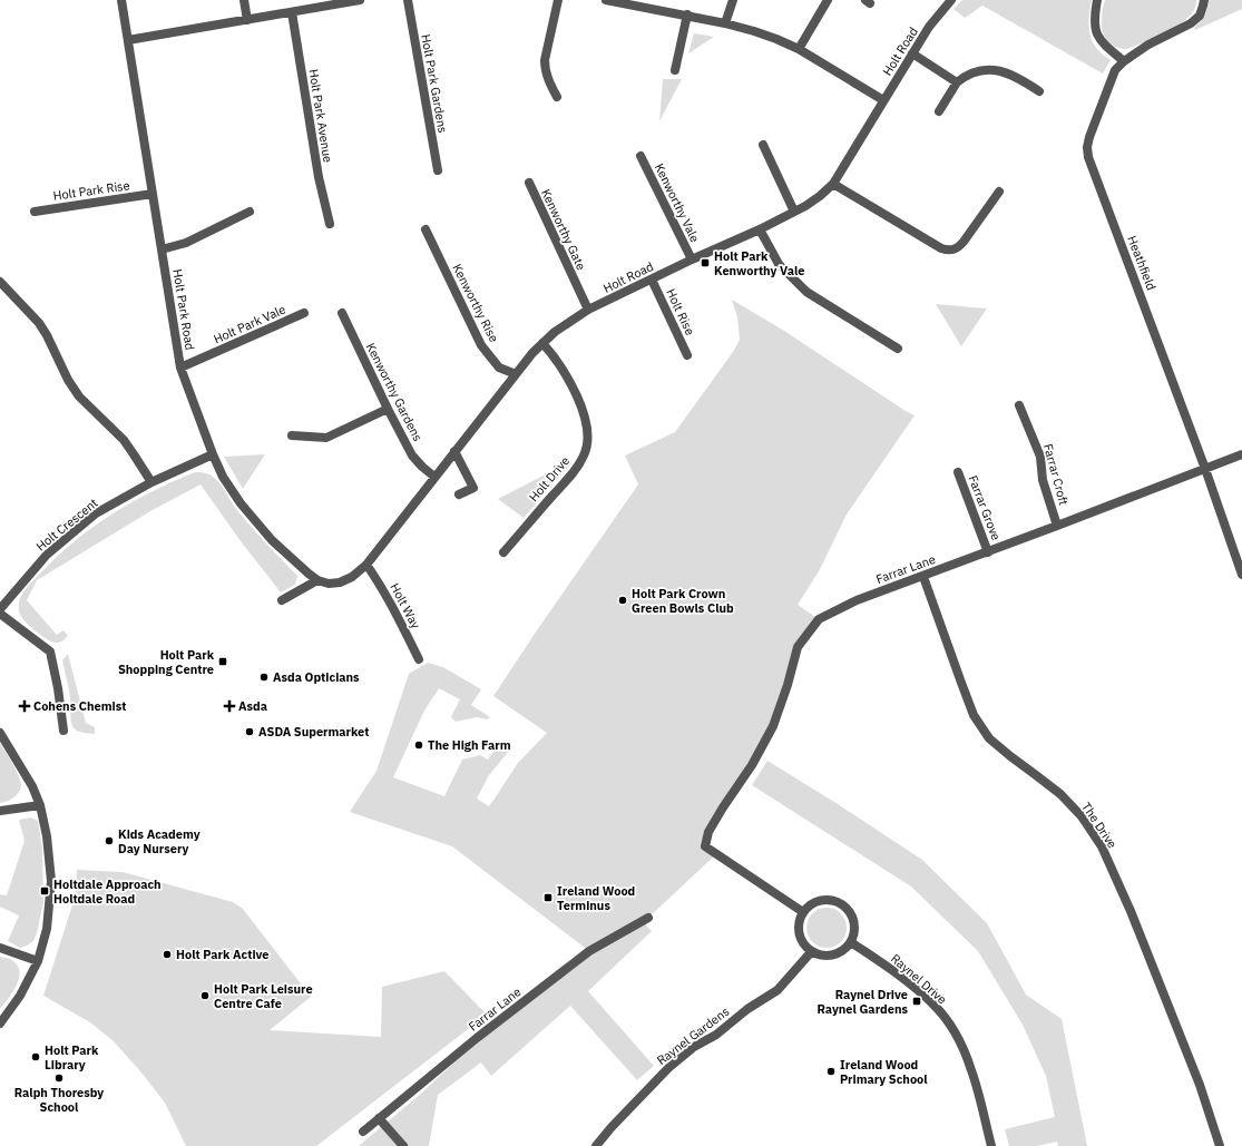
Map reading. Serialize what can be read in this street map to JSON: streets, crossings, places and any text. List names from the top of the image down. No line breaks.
{"streets":{"street":["Holt Road","Holt Park Gardens","Holt Park Avenue","Holt Park Rise","Kenworthy Vale","Kenworthy Gate","Heathfield","Kenworthy Rise","Holt Park Road","Holt Rise","Holt Park Vale","Kenworthy Gardens","Farrar Croft","Holt Drive","Farrar Grove","Holt Crescent","Farrar Lane","Holt Way","The Drive","Raynel Drive","Raynel Gardens"]},"crossings":[["Holt Road","Kenworthy Vale"],["Holt Road","Kenworthy Gate"],["Holt Road","Kenworthy Rise"],["Holt Road","Holt Park Road"],["Holt Road","Holt Rise"],["Holt Road","Kenworthy Gardens"],["Holt Road","Holt Drive"],["Holt Road","Holt Way"],["Holt Park Rise","Holt Park Road"],["Heathfield","Farrar Lane"],["Holt Park Road","Holt Park Vale"],["Holt Park Road","Holt Crescent"],["Farrar Croft","Farrar Lane"],["Farrar Grove","Farrar Lane"],["Farrar Lane","The Drive"],["Farrar Lane","Raynel Drive"],["Farrar Lane","Raynel Gardens"],["Raynel Drive","Raynel Gardens"]],"places":{"transit":["Holt Park Kenworthy Vale","Holt Park Shopping Centre","Holtdale Approach Holtdale Road","Ireland Wood Terminus","Raynel Drive Raynel Gardens"],"other":["Holt Park Crown Green Bowls Club","Asda Opticians","ASDA Supermarket","The High Farm","Kids Academy Day Nursery","Holt Park Active","Holt Park Leisure Centre Cafe","Holt Park Library","Ireland Wood Primary School","Ralph Thoresby School"],"health":["Cohens Chemist","Asda"]}}
